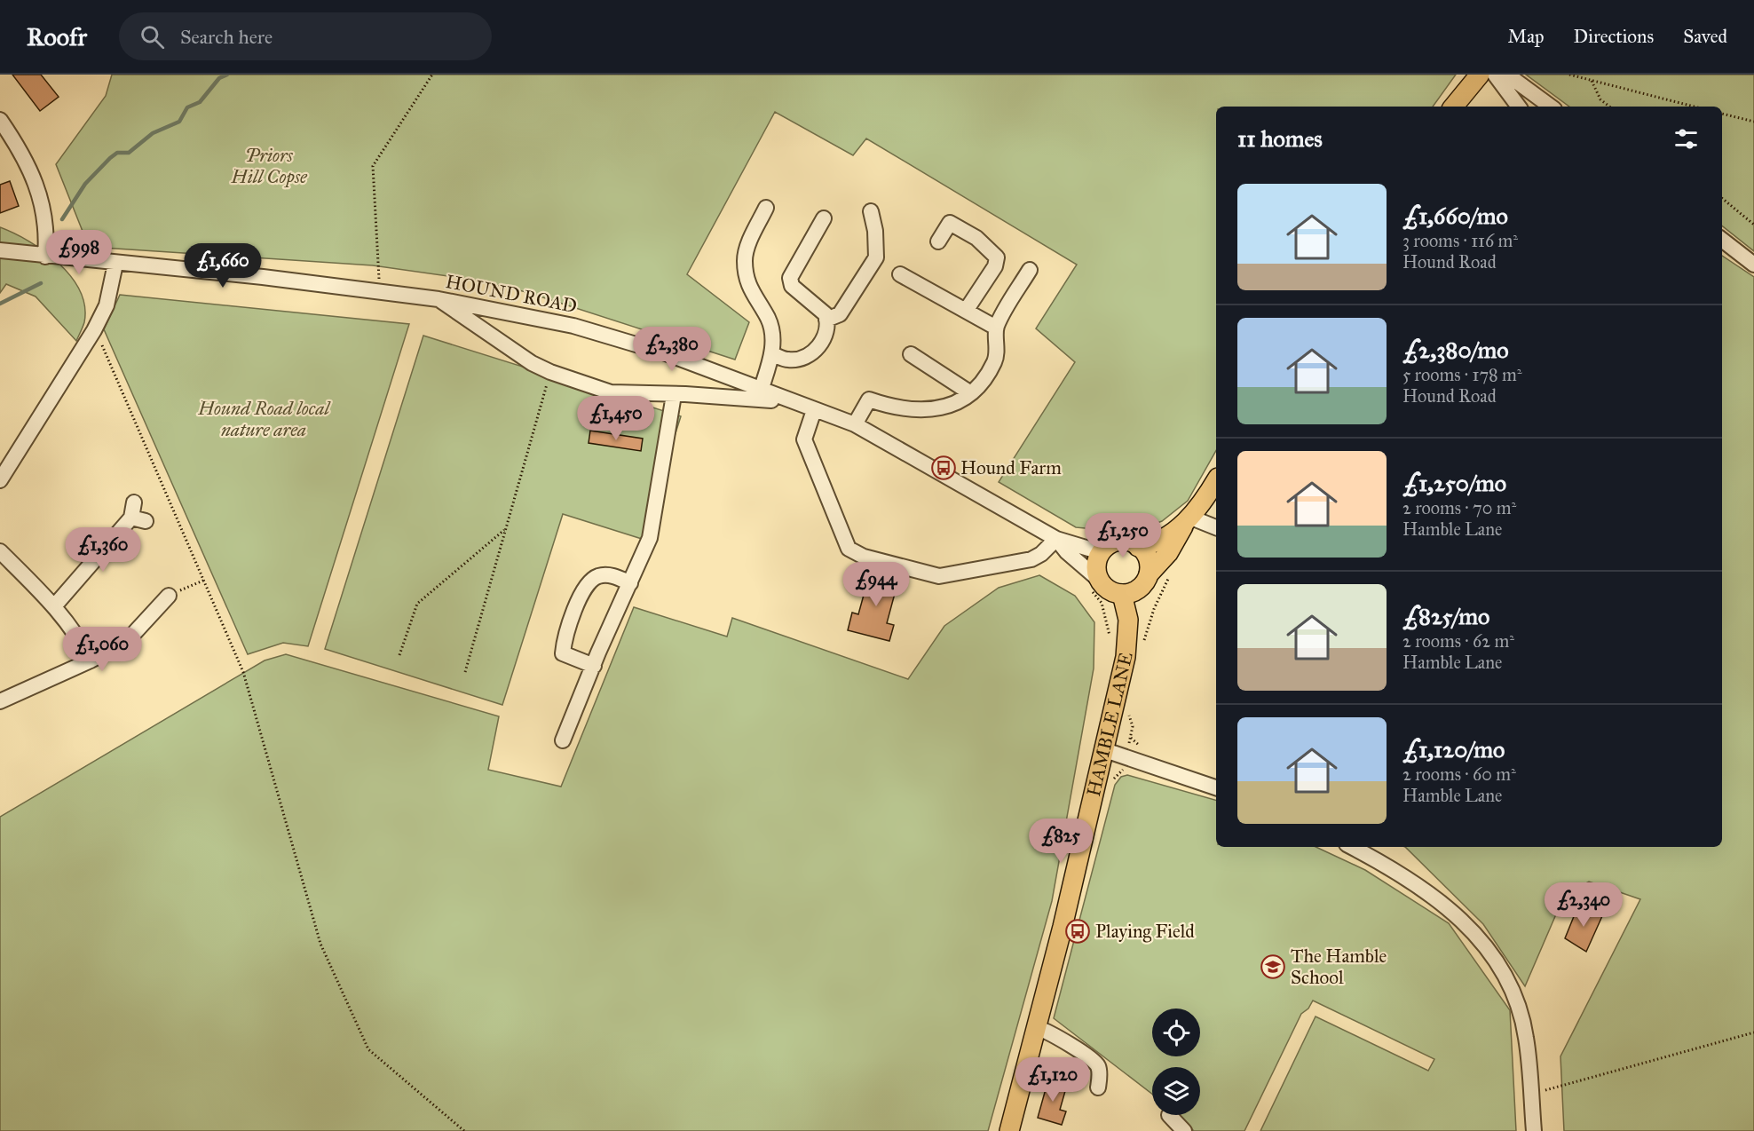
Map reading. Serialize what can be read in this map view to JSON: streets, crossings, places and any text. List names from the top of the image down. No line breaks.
{"streets":{"main road":["HAMBLE LANE"],"street":["HOUND ROAD"]},"crossings":[["HOUND ROAD","HAMBLE LANE"]],"parks":["Priors Hill Copse","Hound Road local nature area"],"places":{"bus stop":["Hound Farm","Playing Field"],"school or university":["The Hamble School"]},"page":{"header":"Roofr","search":"Search here","nav":["Map","Directions","Saved"],"heading":"11 homes","list":[{"name":"£1,660/mo","note":"3 rooms · 116 m² · Hound Road"},{"name":"£2,380/mo","note":"5 rooms · 178 m² · Hound Road"},{"name":"£1,250/mo","note":"2 rooms · 70 m² · Hamble Lane"},{"name":"£825/mo","note":"2 rooms · 62 m² · Hamble Lane"},{"name":"£1,120/mo","note":"2 rooms · 60 m² · Hamble Lane"}],"price":["£998","£1,660","£2,380","£1,450","£1,250","£1,360","£944","£1,060","£825","£2,340","£1,120"]}}
